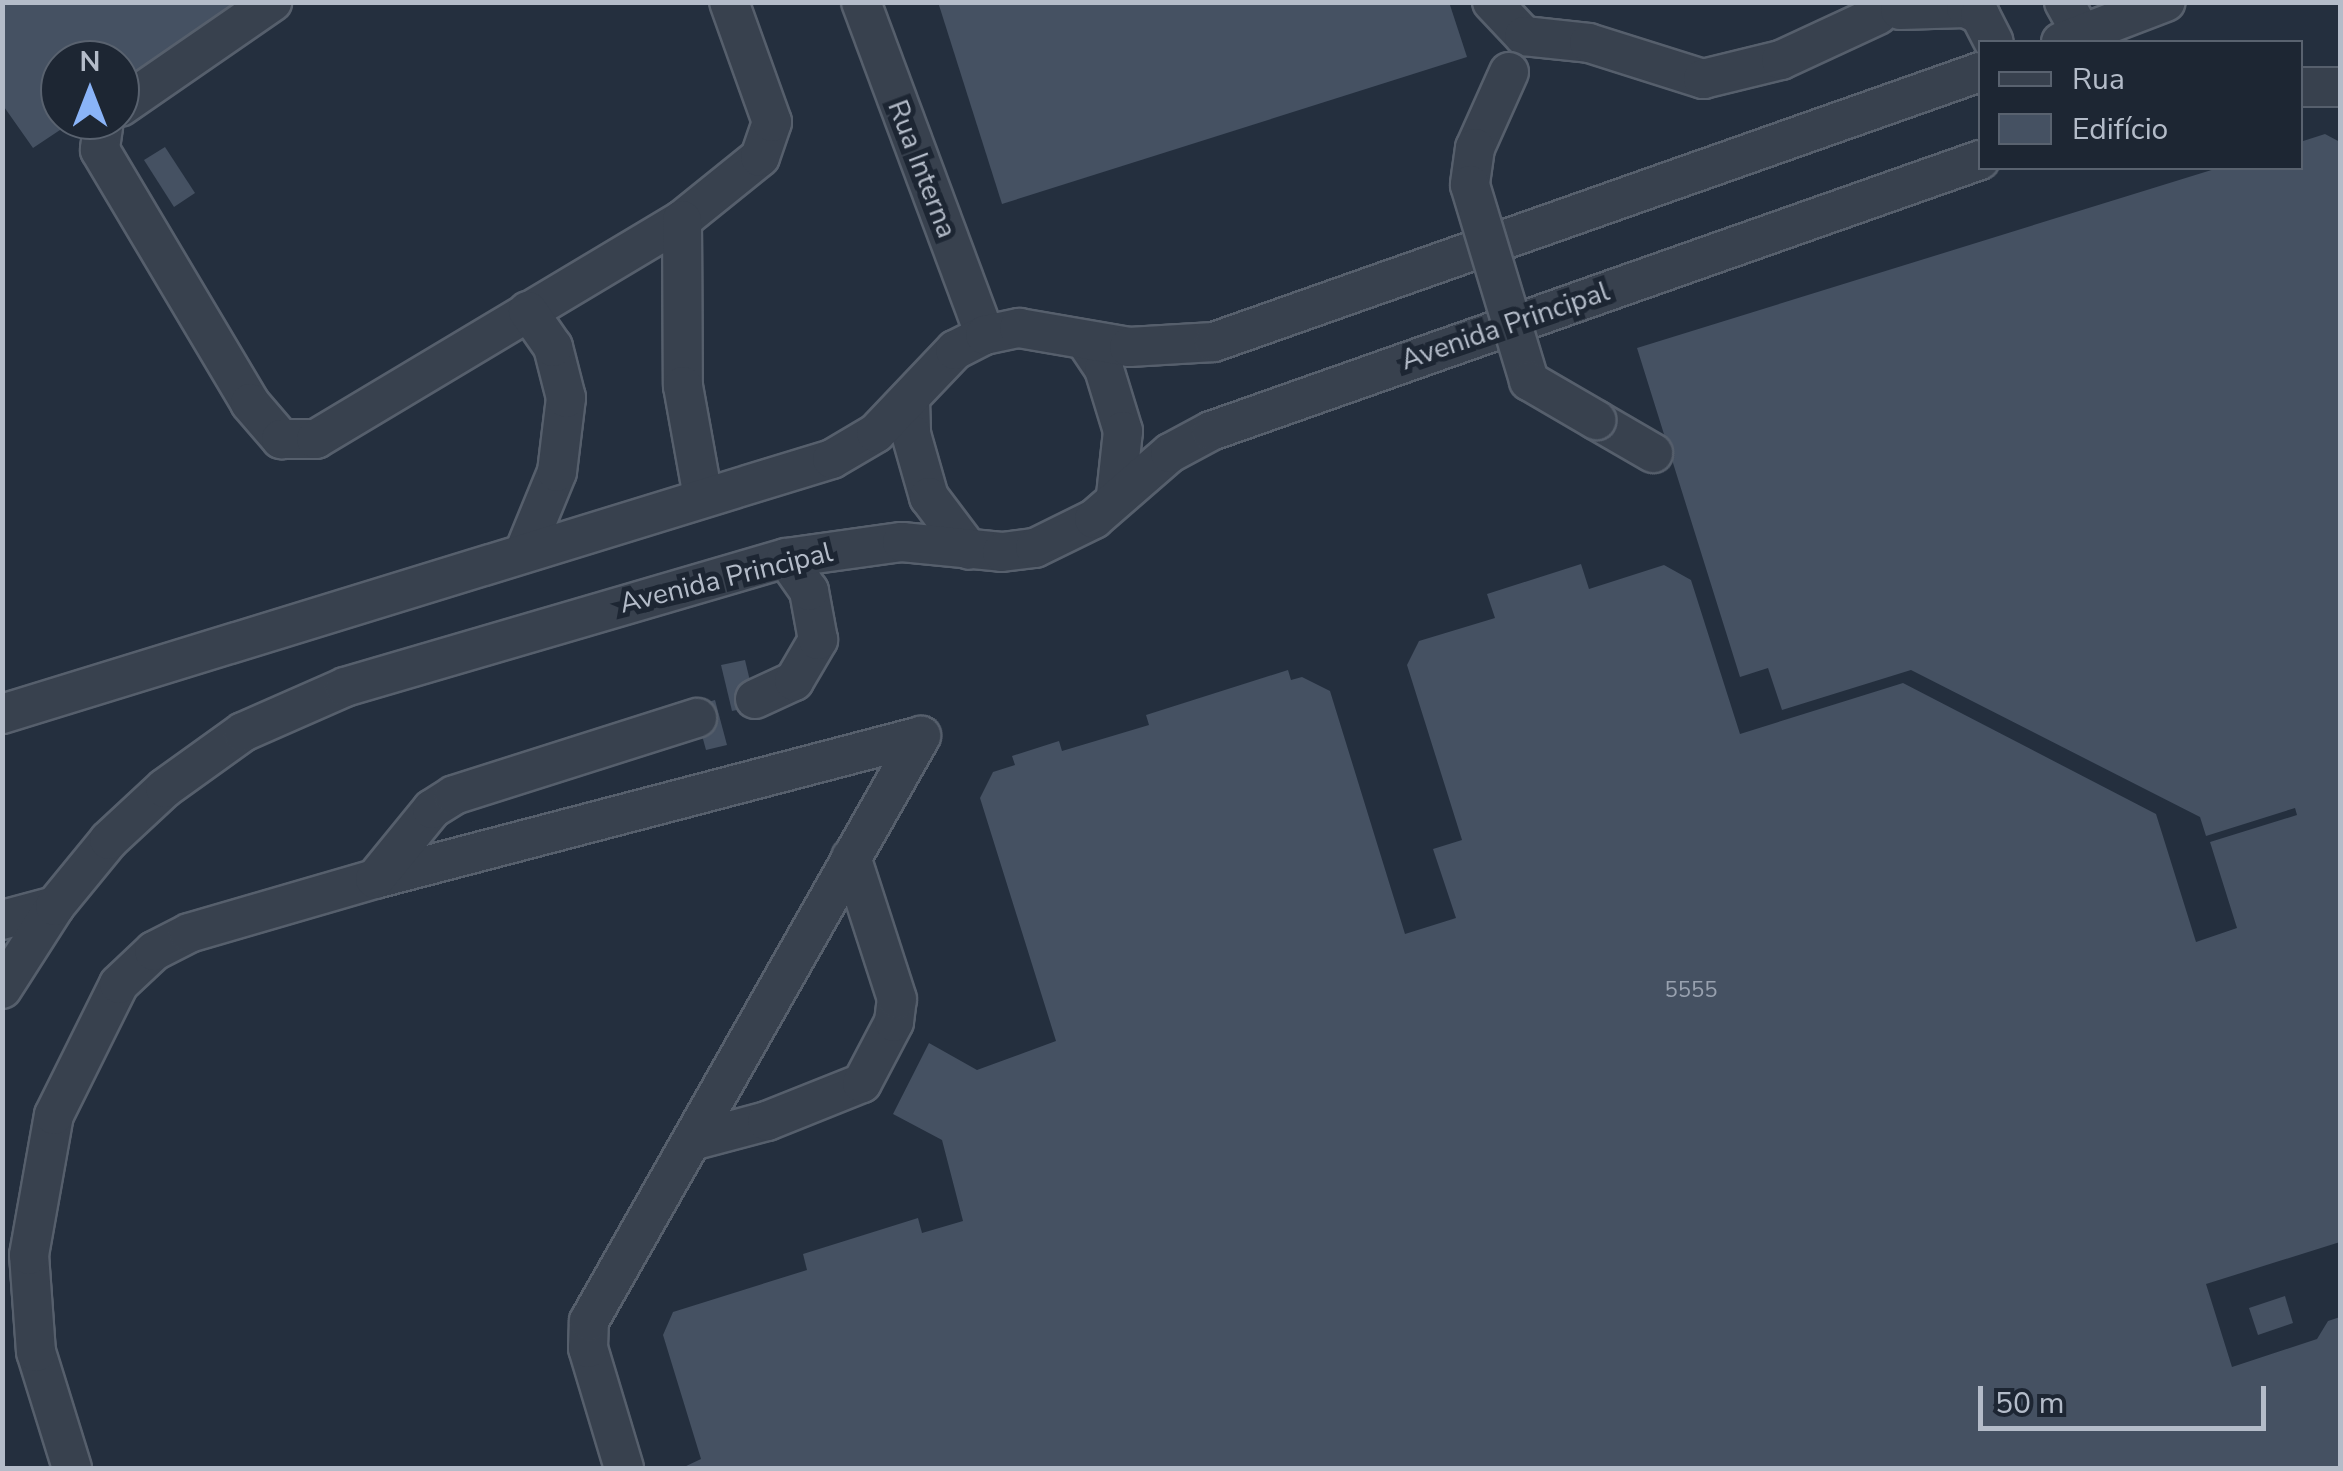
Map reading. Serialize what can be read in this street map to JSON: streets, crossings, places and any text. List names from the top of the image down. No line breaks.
{"streets":{"street":["Rua Interna","Avenida Principal"]},"crossings":[["Rua Interna","Avenida Principal"]],"house_numbers":["5555"],"legend":["Rua","Edifício"],"scale_bar":"50 m","north":"top"}
